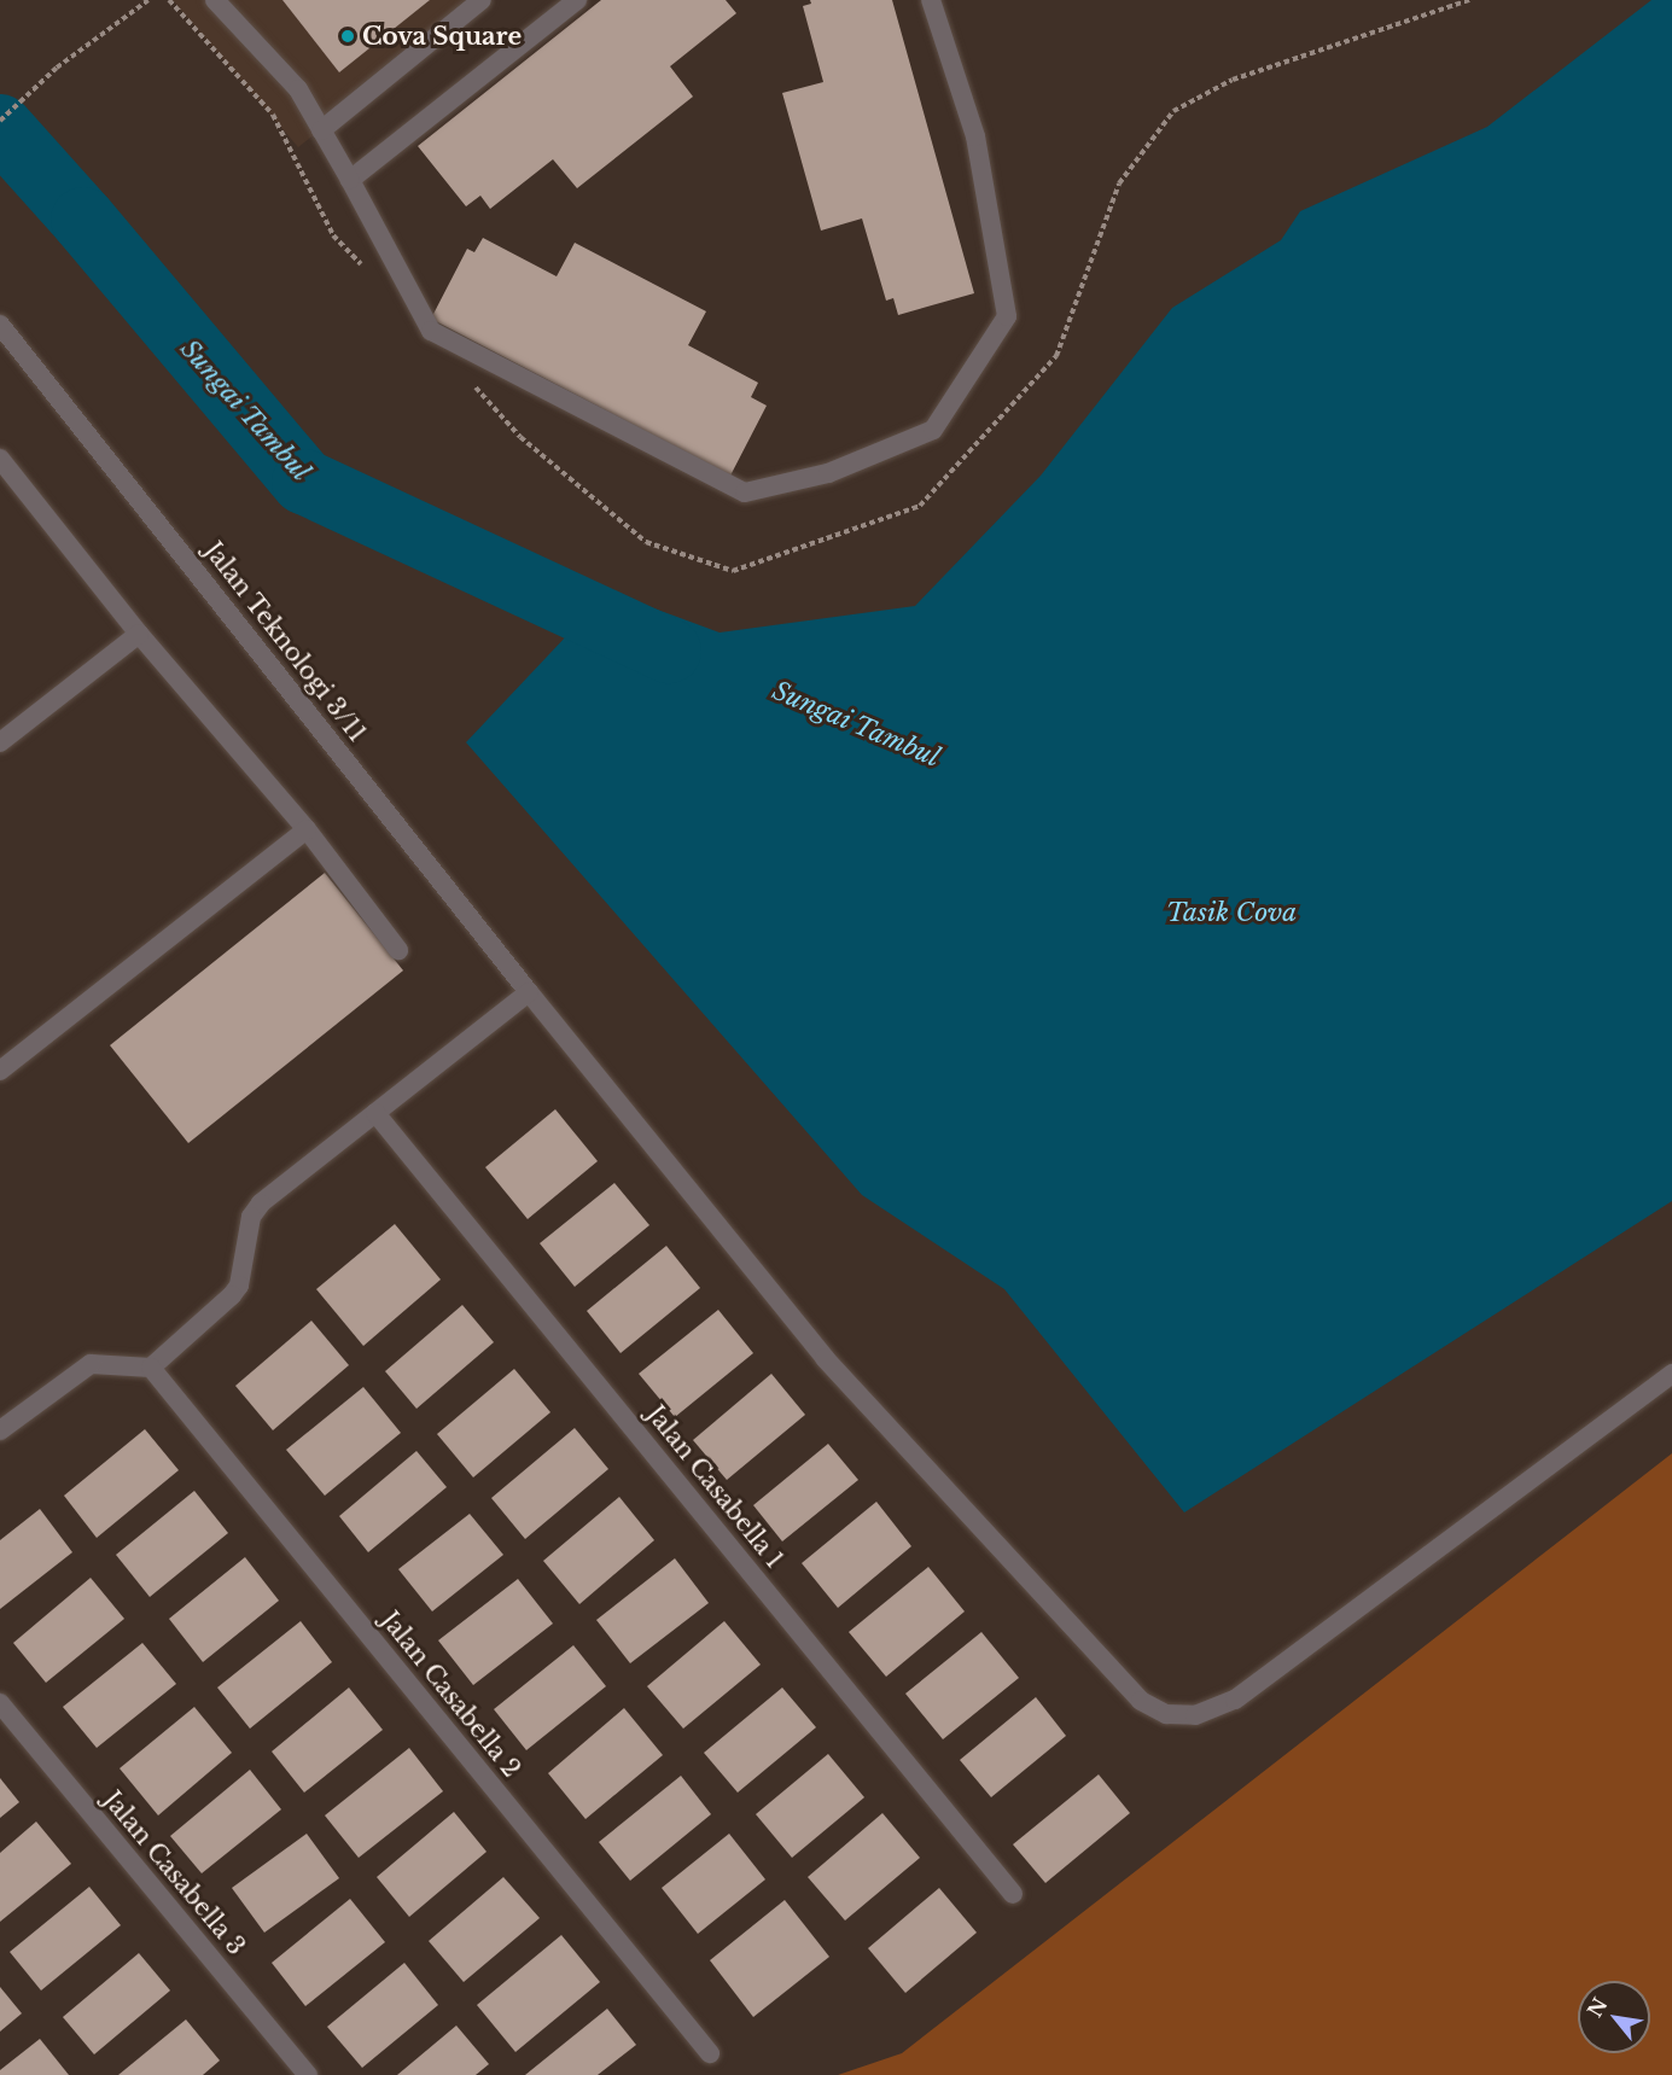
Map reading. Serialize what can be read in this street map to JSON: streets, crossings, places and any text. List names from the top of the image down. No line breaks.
{"streets":{"street":["Jalan Teknologi 3/11","Jalan Casabella 1","Jalan Casabella 2","Jalan Casabella 3"]},"water":["Sungai Tambul","Tasik Cova"],"places":["Cova Square"],"north":"top left"}
